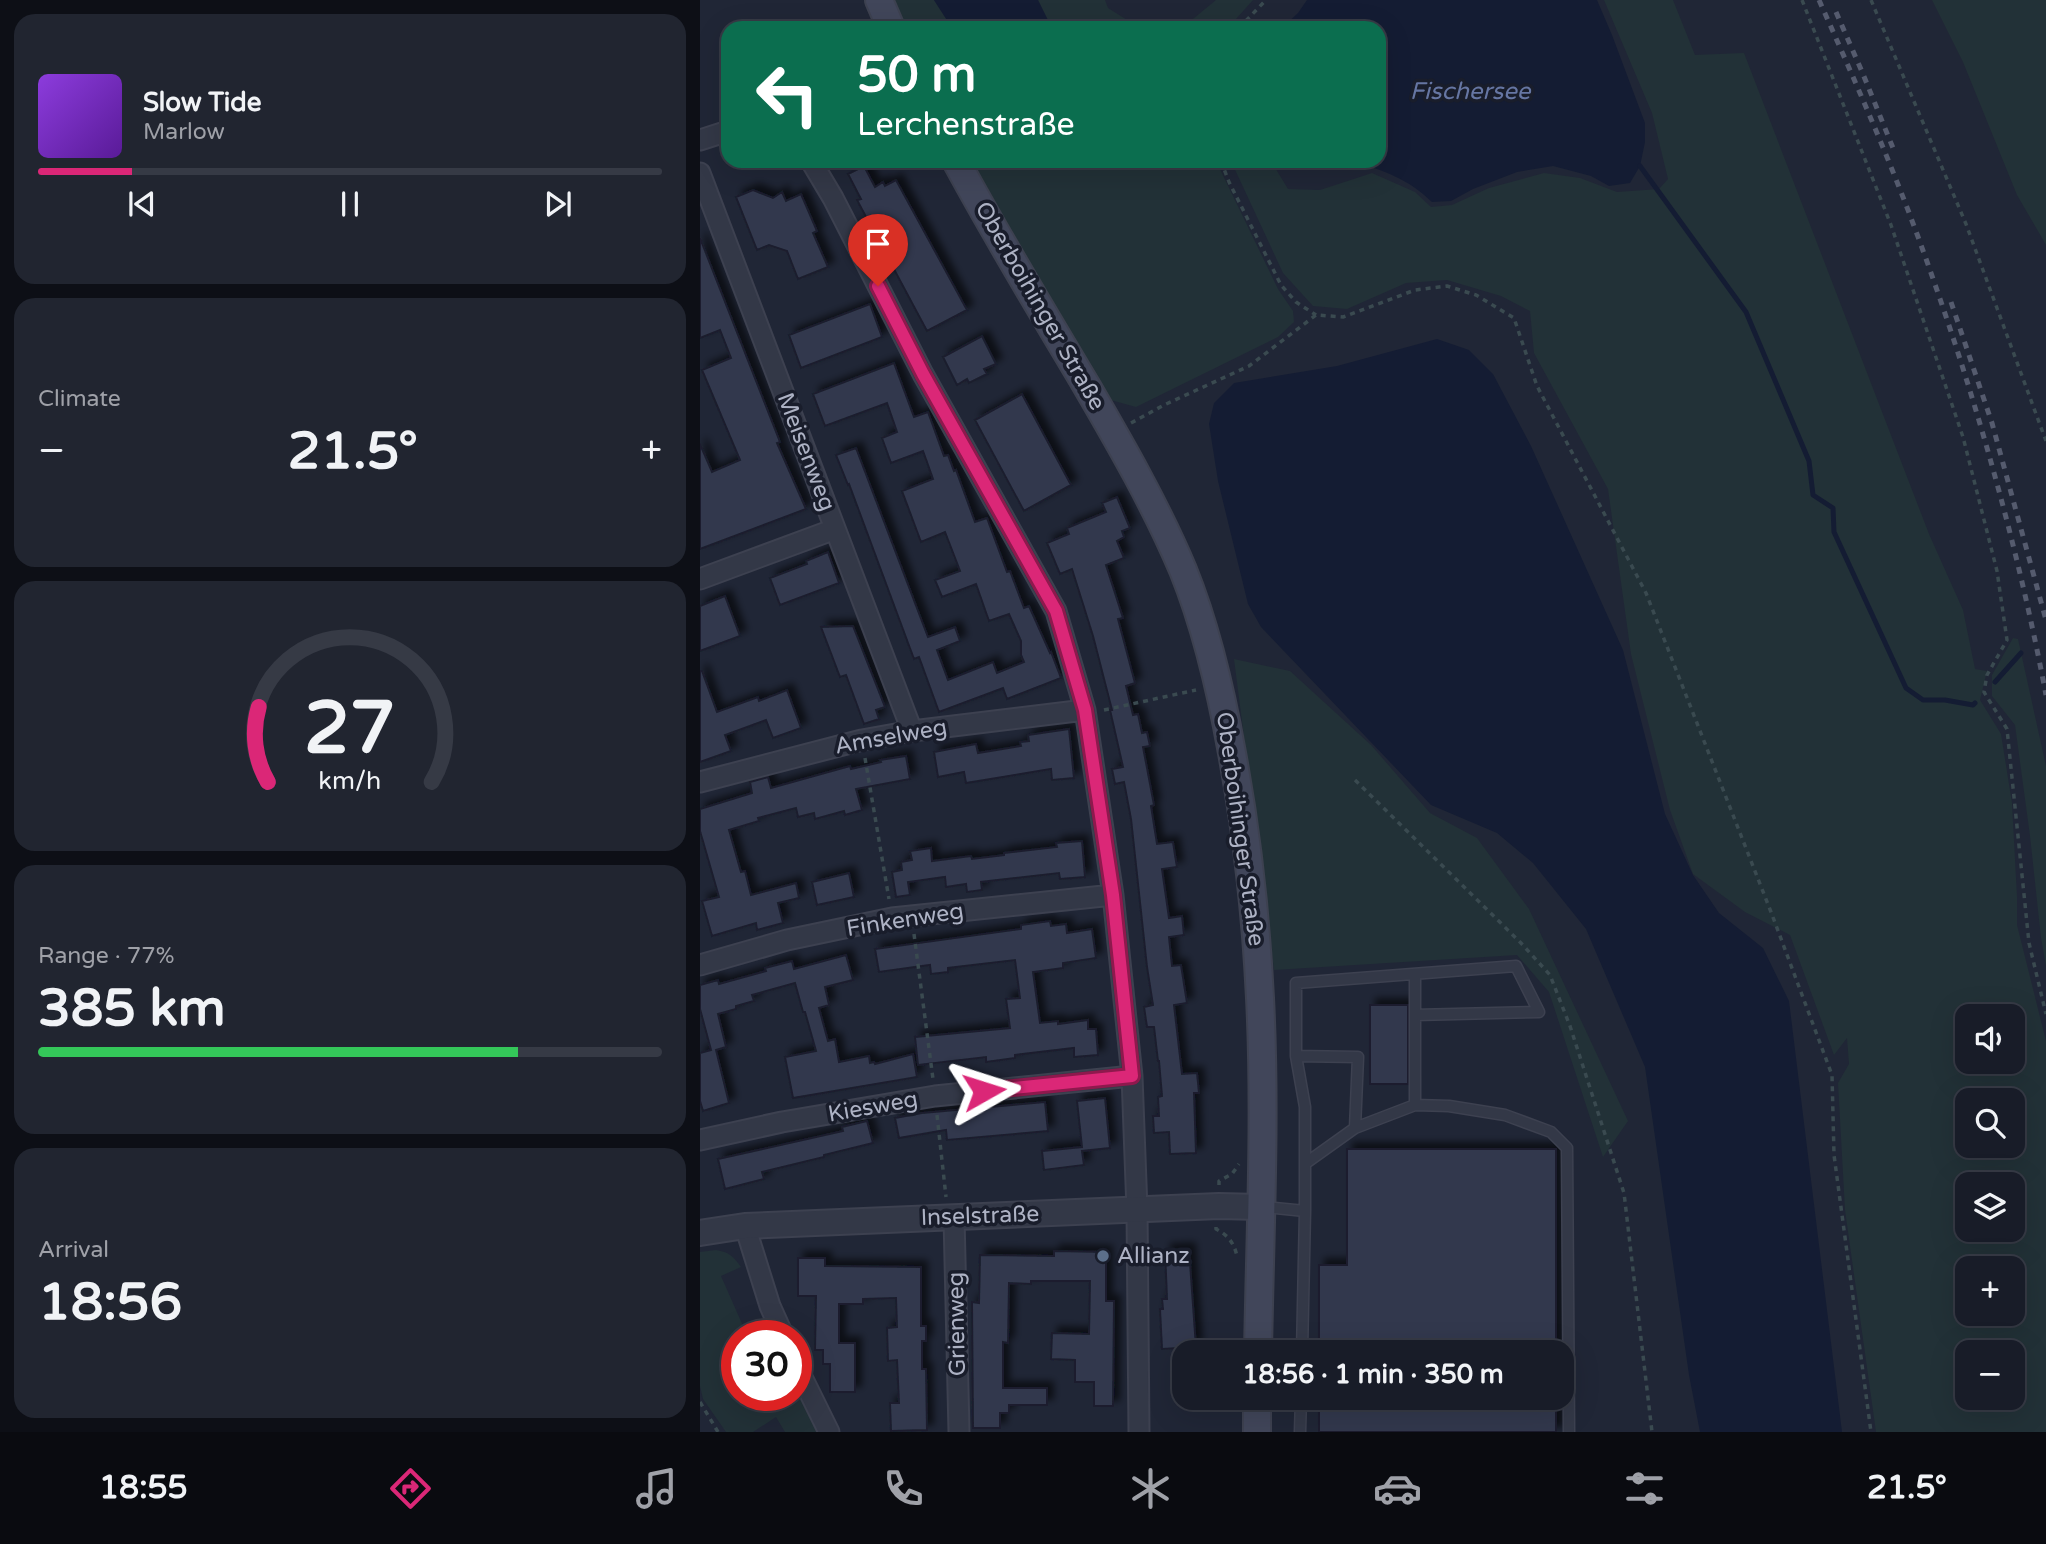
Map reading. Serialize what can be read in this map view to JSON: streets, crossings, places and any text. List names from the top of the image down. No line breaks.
{"streets":{"main road":["Oberboihinger Straße"],"street":["Meisenweg","Amselweg","Finkenweg","Kiesweg","Inselstraße","Grienweg"]},"crossings":[["Oberboihinger Straße","Inselstraße"],["Meisenweg","Amselweg"],["Inselstraße","Grienweg"]],"water":["Fischersee"],"places":["Allianz"],"page":{"turn":["50 m","Lerchenstraße"],"song":["Slow Tide","Marlow"],"tile":["Climate",["Range · 77%","385 km"],["Arrival","18:56"]],"heat":["−","21.5°","+"],"map_buttons":["+","−"],"limit":"30","trip":"18:56 · 1 min · 350 m","tabs":["18:55","21.5°"],"gauge":["27","km/h"]}}
